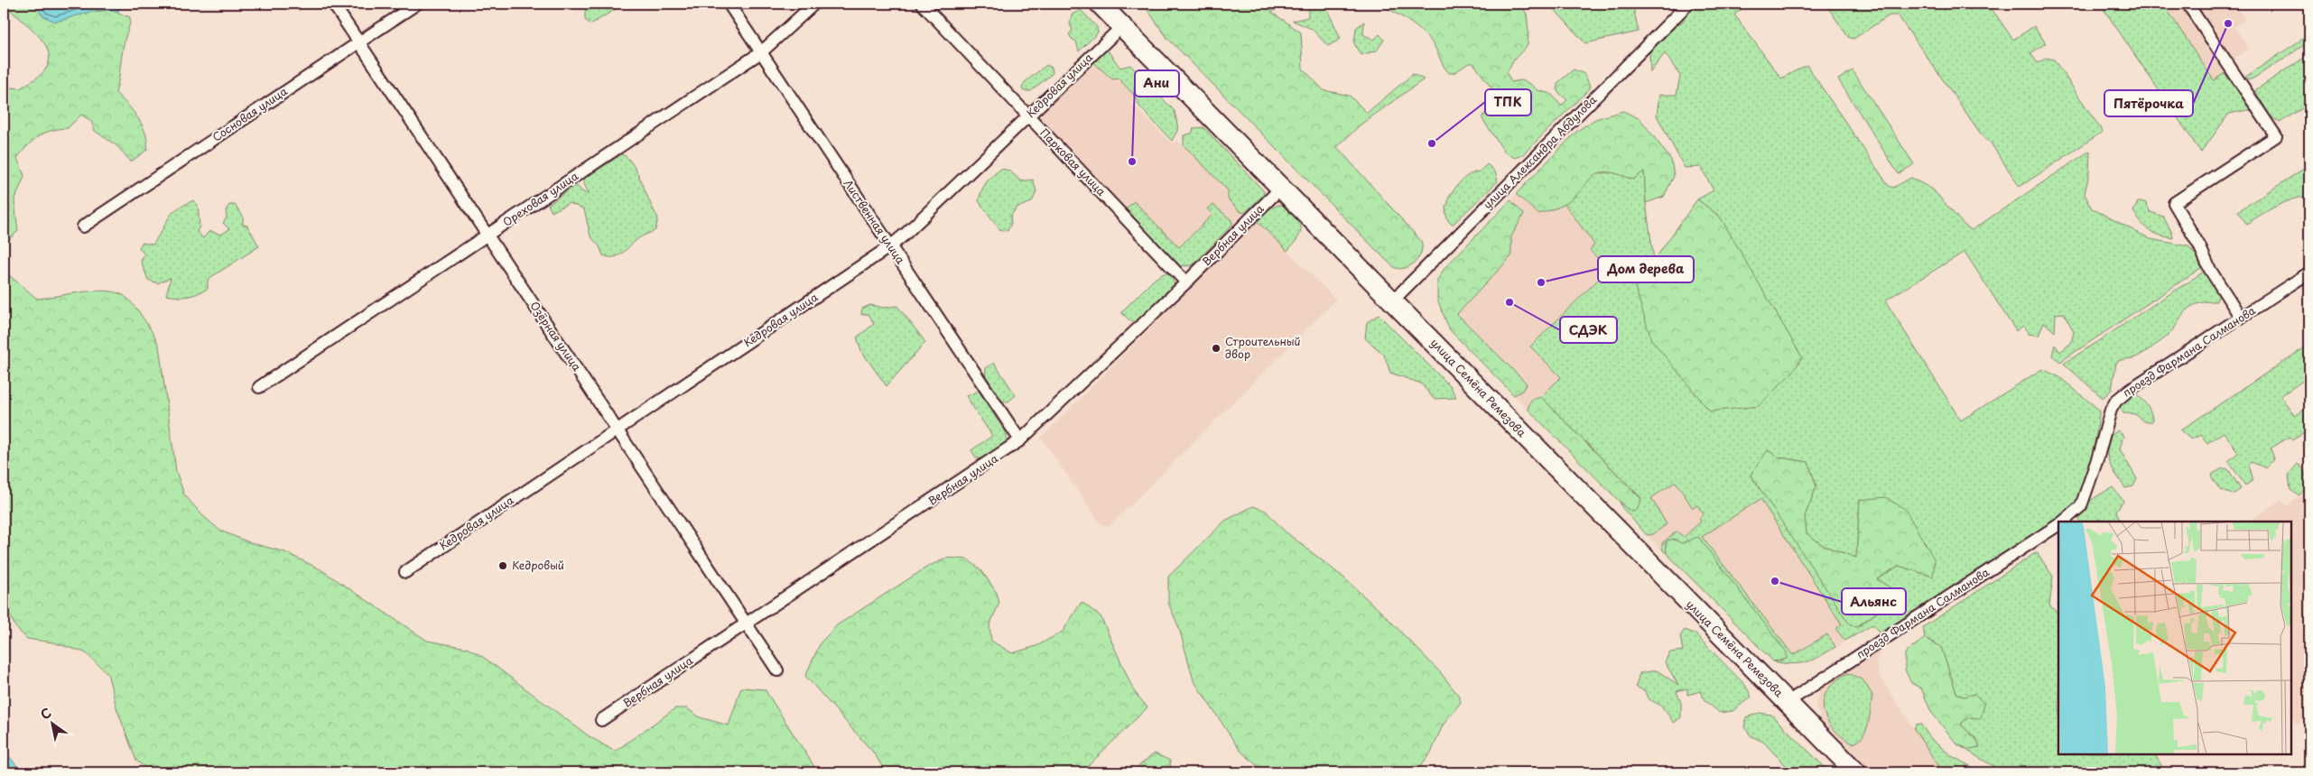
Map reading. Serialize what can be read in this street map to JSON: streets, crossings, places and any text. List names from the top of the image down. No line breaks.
{"streets":{"main road":["улица Семёна Ремезова"],"street":["Кедровая улица","Сосновая улица","улица Александра Абдулова","Парковая улица","Ореховая улица","Лиственная улица","Вербная улица","Озёрная улица","проезд Фармана Салманова"]},"crossings":[["Кедровая улица","Парковая улица"],["Кедровая улица","Лиственная улица"],["Кедровая улица","Озёрная улица"],["Кедровая улица","улица Семёна Ремезова"],["Сосновая улица","Озёрная улица"],["улица Александра Абдулова","улица Семёна Ремезова"],["Парковая улица","Вербная улица"],["Ореховая улица","Лиственная улица"],["Ореховая улица","Озёрная улица"],["Лиственная улица","Вербная улица"],["Вербная улица","Озёрная улица"],["Вербная улица","улица Семёна Ремезова"],["проезд Фармана Салманова","улица Семёна Ремезова"]],"places":["Пятёрочка","ТПК","Ани","Дом дерева","СДЭК","Строительный двор","Кедровый","Альянс"],"north":"top left"}
